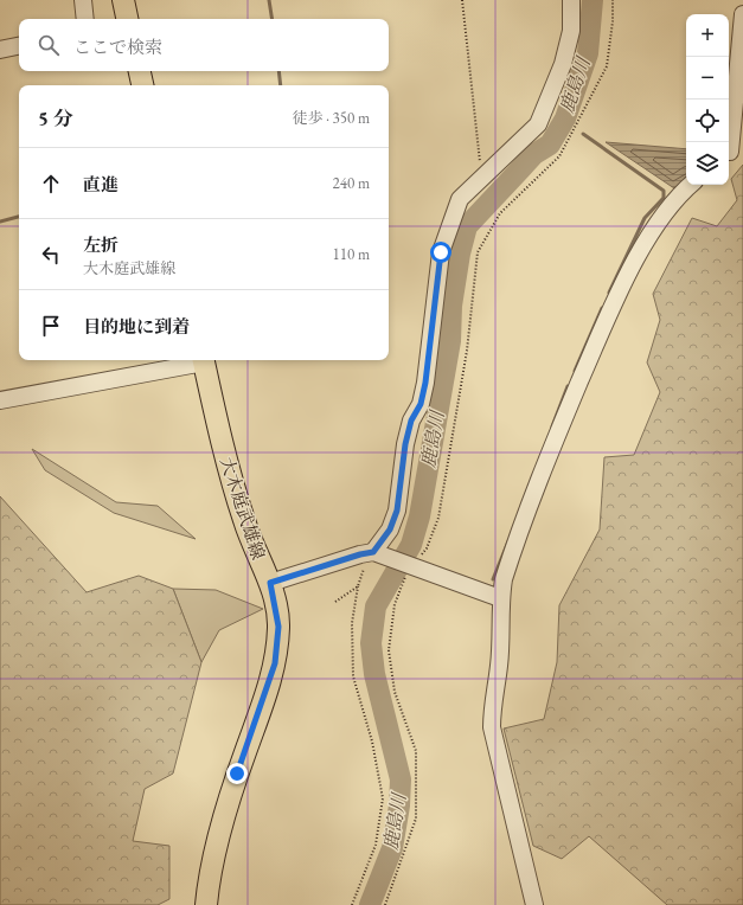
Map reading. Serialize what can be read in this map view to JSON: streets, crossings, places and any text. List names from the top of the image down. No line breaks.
{"streets":{"main road":["大木庭武雄線"]},"water":["鹿島川"],"page":{"map_buttons":["+","−"],"search":"ここで検索","heading":["5 分","徒歩 · 350 m"],"list":[["直進","240 m"],["左折","大木庭武雄線","110 m"],"目的地に到着"]}}
